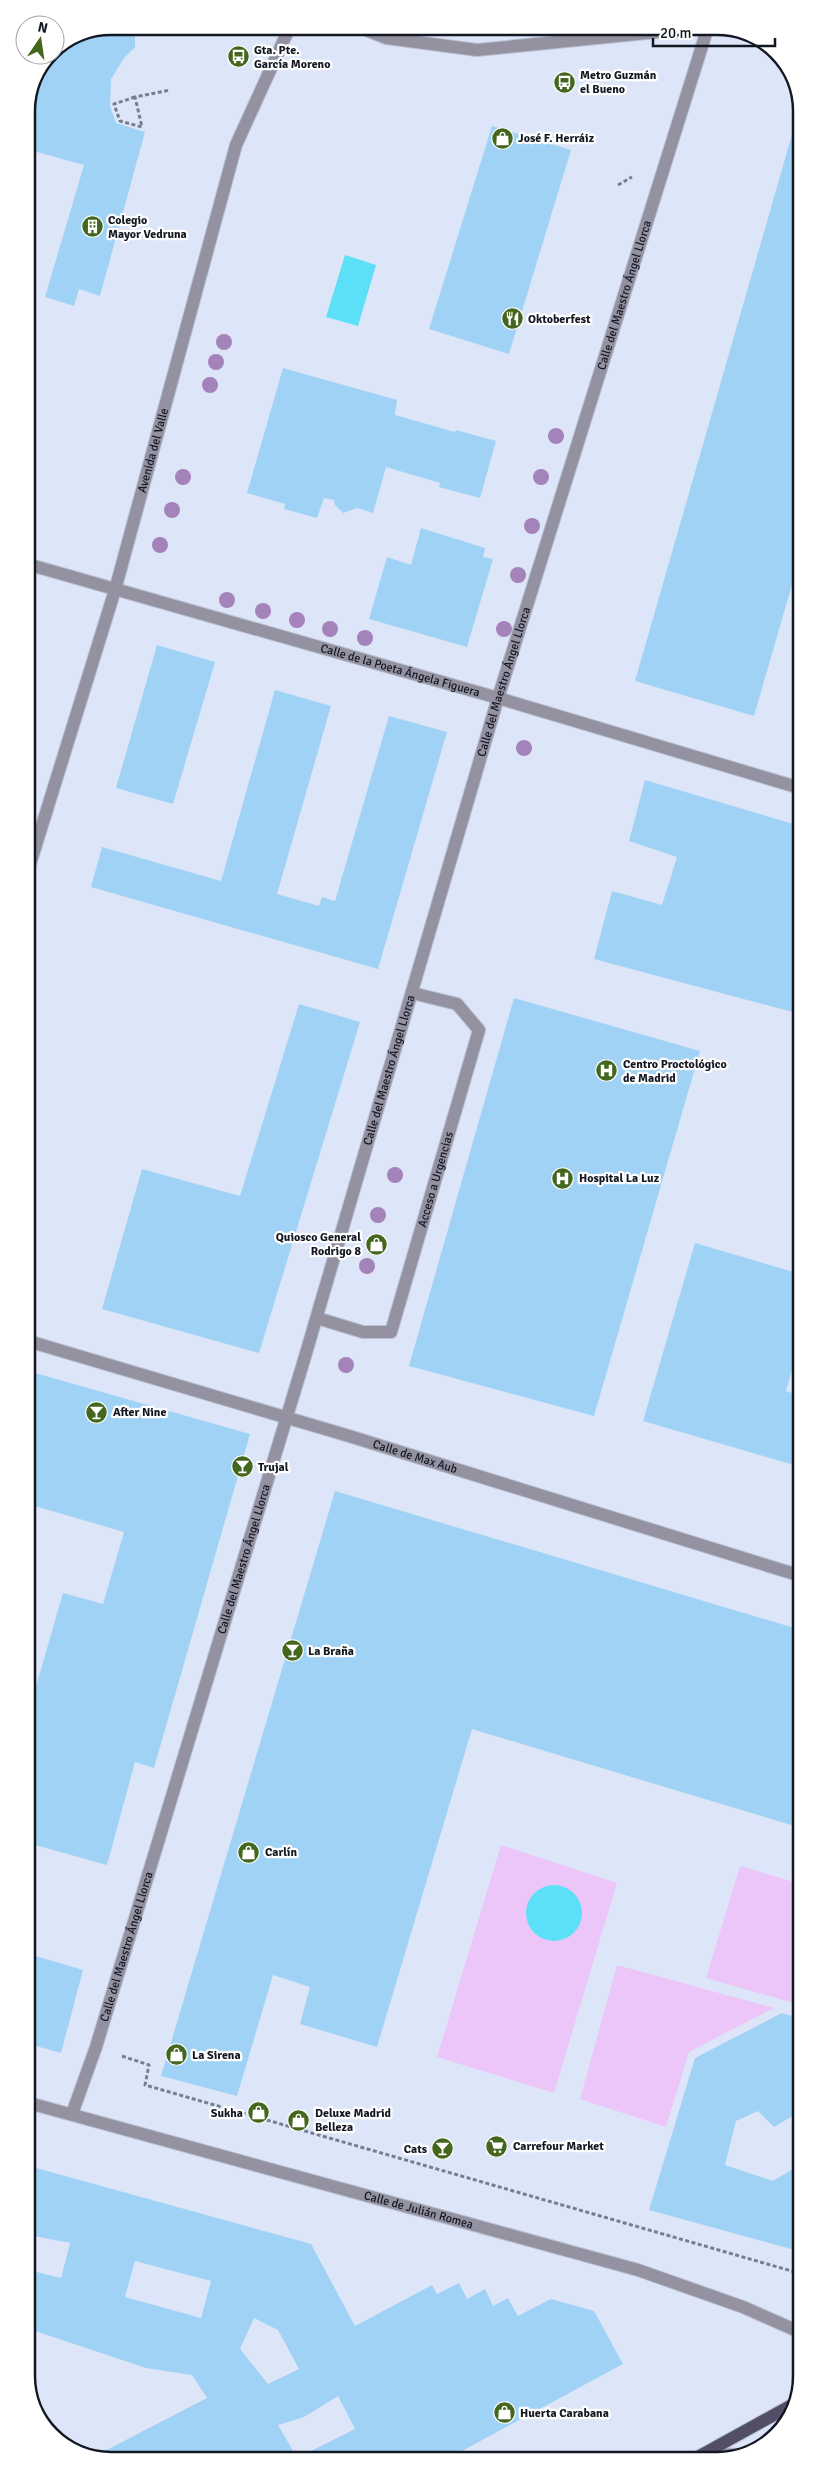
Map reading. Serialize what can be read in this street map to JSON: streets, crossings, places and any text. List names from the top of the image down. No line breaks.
{"streets":{"street":["Calle del Maestro Ángel Llorca","Avenida del Valle","Calle de la Poeta Ángela Figuera","Acceso a Urgencias","Calle de Max Aub","Calle de Julián Romea"]},"crossings":[["Calle del Maestro Ángel Llorca","Calle de la Poeta Ángela Figuera"],["Calle del Maestro Ángel Llorca","Acceso a Urgencias"],["Calle del Maestro Ángel Llorca","Calle de Max Aub"],["Calle del Maestro Ángel Llorca","Calle de Julián Romea"],["Avenida del Valle","Calle de la Poeta Ángela Figuera"]],"places":{"bus stop":["Gta. Pte. García Moreno","Metro Guzmán el Bueno"],"shop":["José F. Herráiz","Quiosco General Rodrigo 8","Carlín","La Sirena","Sukha","Deluxe Madrid Belleza","Huerta Carabana"],"building":["Colegio Mayor Vedruna"],"restaurant":["Oktoberfest"],"hospital":["Centro Proctológico de Madrid","Hospital La Luz"],"bar":["After Nine","Trujal","La Braña","Cats"],"supermarket":["Carrefour Market"]},"scale_bar":"20 m","north":"top"}
